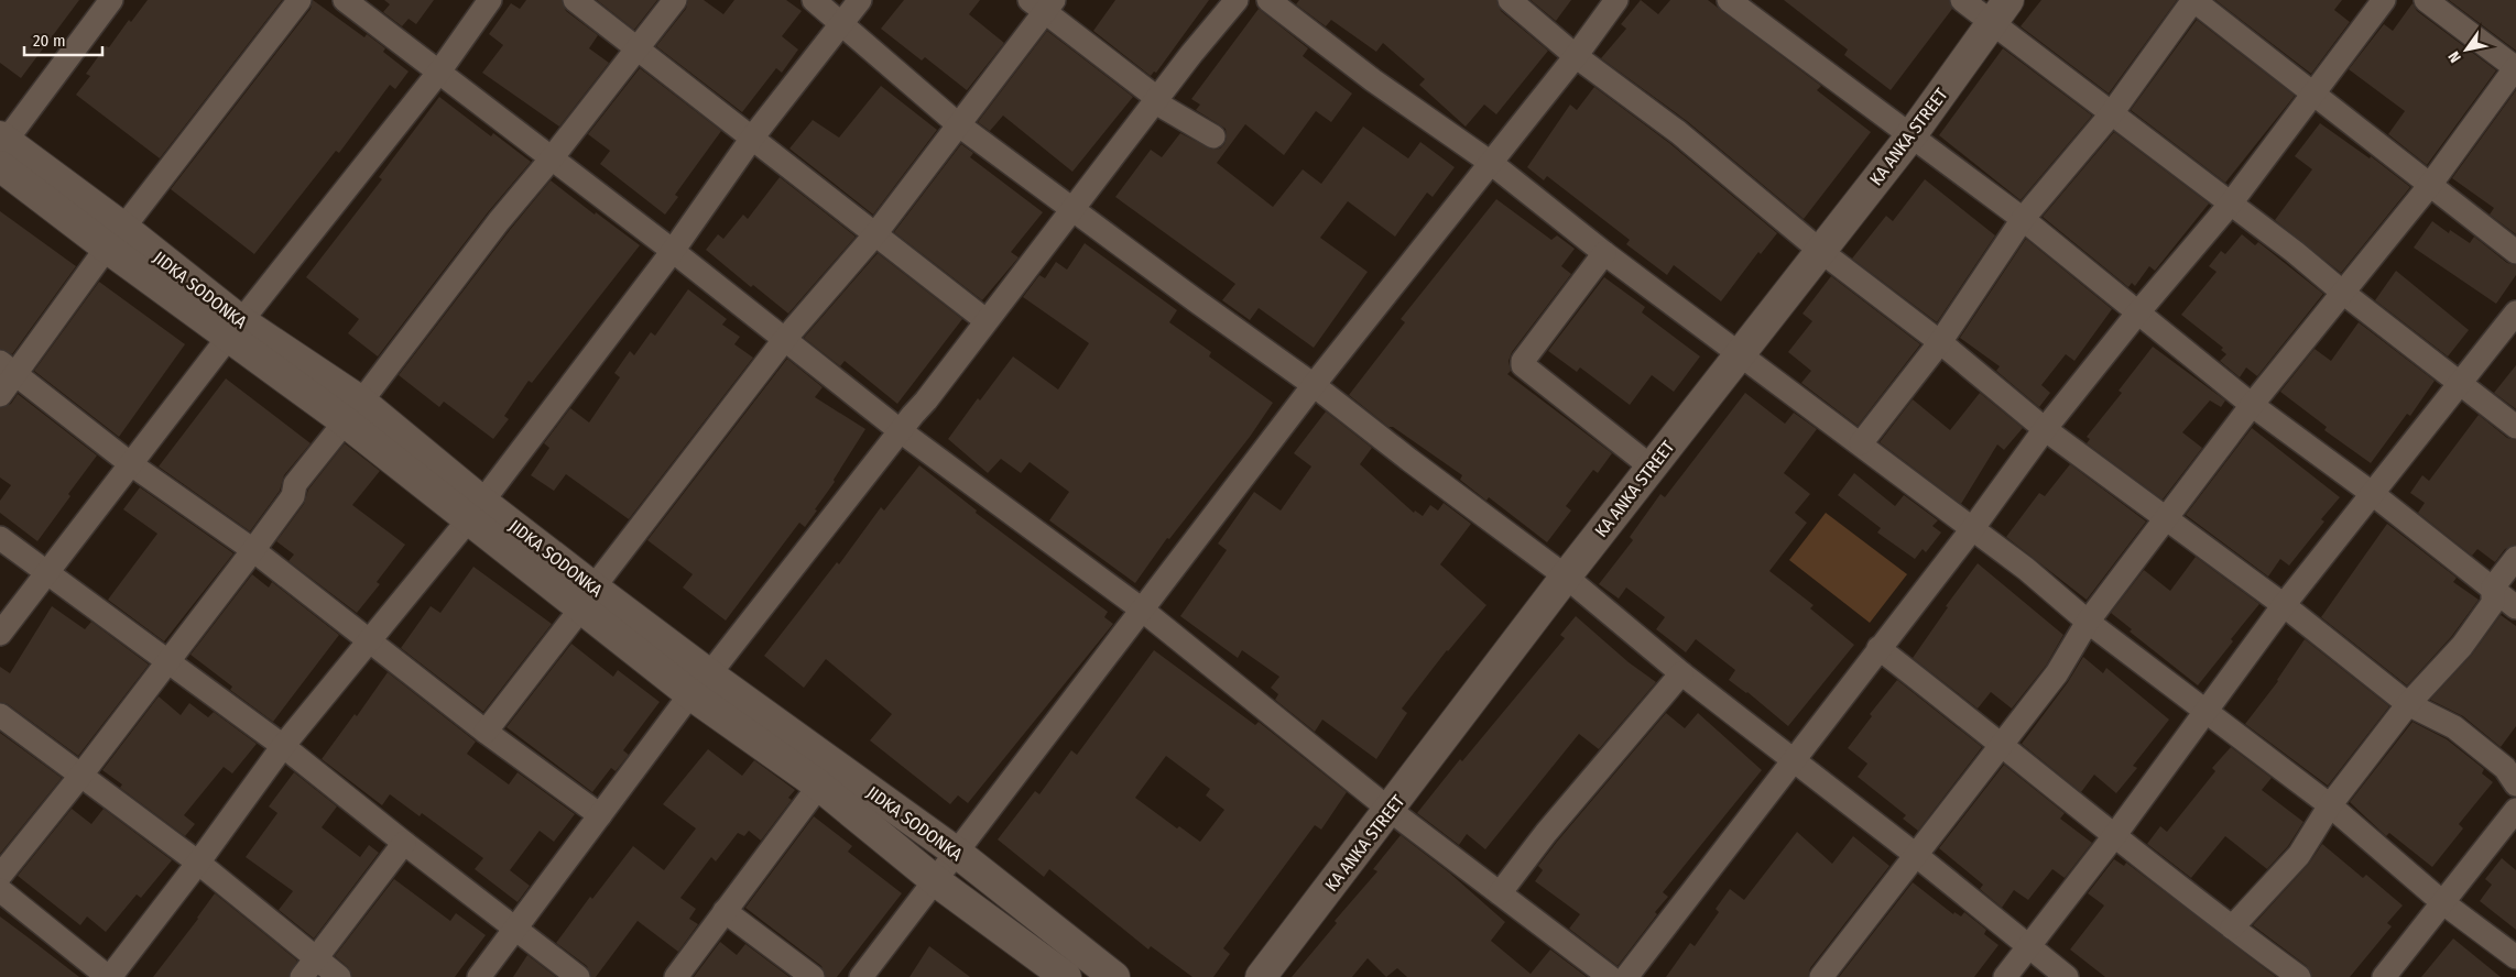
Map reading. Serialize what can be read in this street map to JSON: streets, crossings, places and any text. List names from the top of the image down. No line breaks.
{"streets":{"main road":["KA ANKA STREET","JIDKA SODONKA"]},"scale_bar":"20 m","north":"bottom left"}
